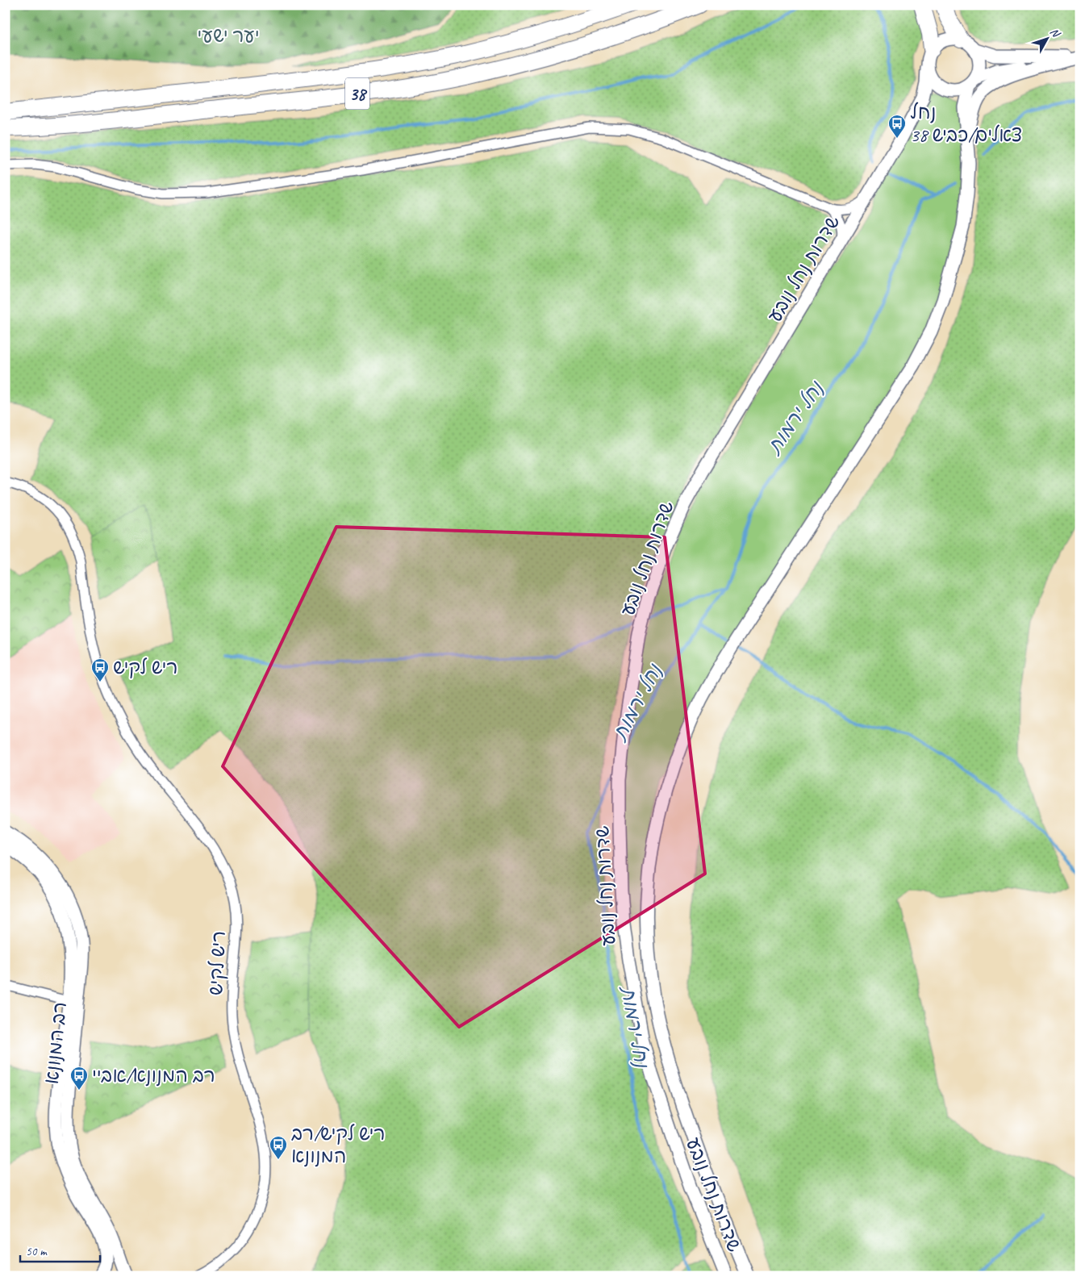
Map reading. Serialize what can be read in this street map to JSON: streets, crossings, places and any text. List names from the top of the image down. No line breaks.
{"streets":{"highway":["38"],"main road":["שדרות נחל נובע","רב המנונא"],"street":["ריש לקיש"]},"water":["נחל ירמות"],"parks":["יער ישעי"],"places":{"bus stop":["נחל צאלים/כביש 38","ריש לקיש","רב המנונא/אביי","ריש לקיש/רב המנונא"]},"scale_bar":"50 m","north":"top right"}
